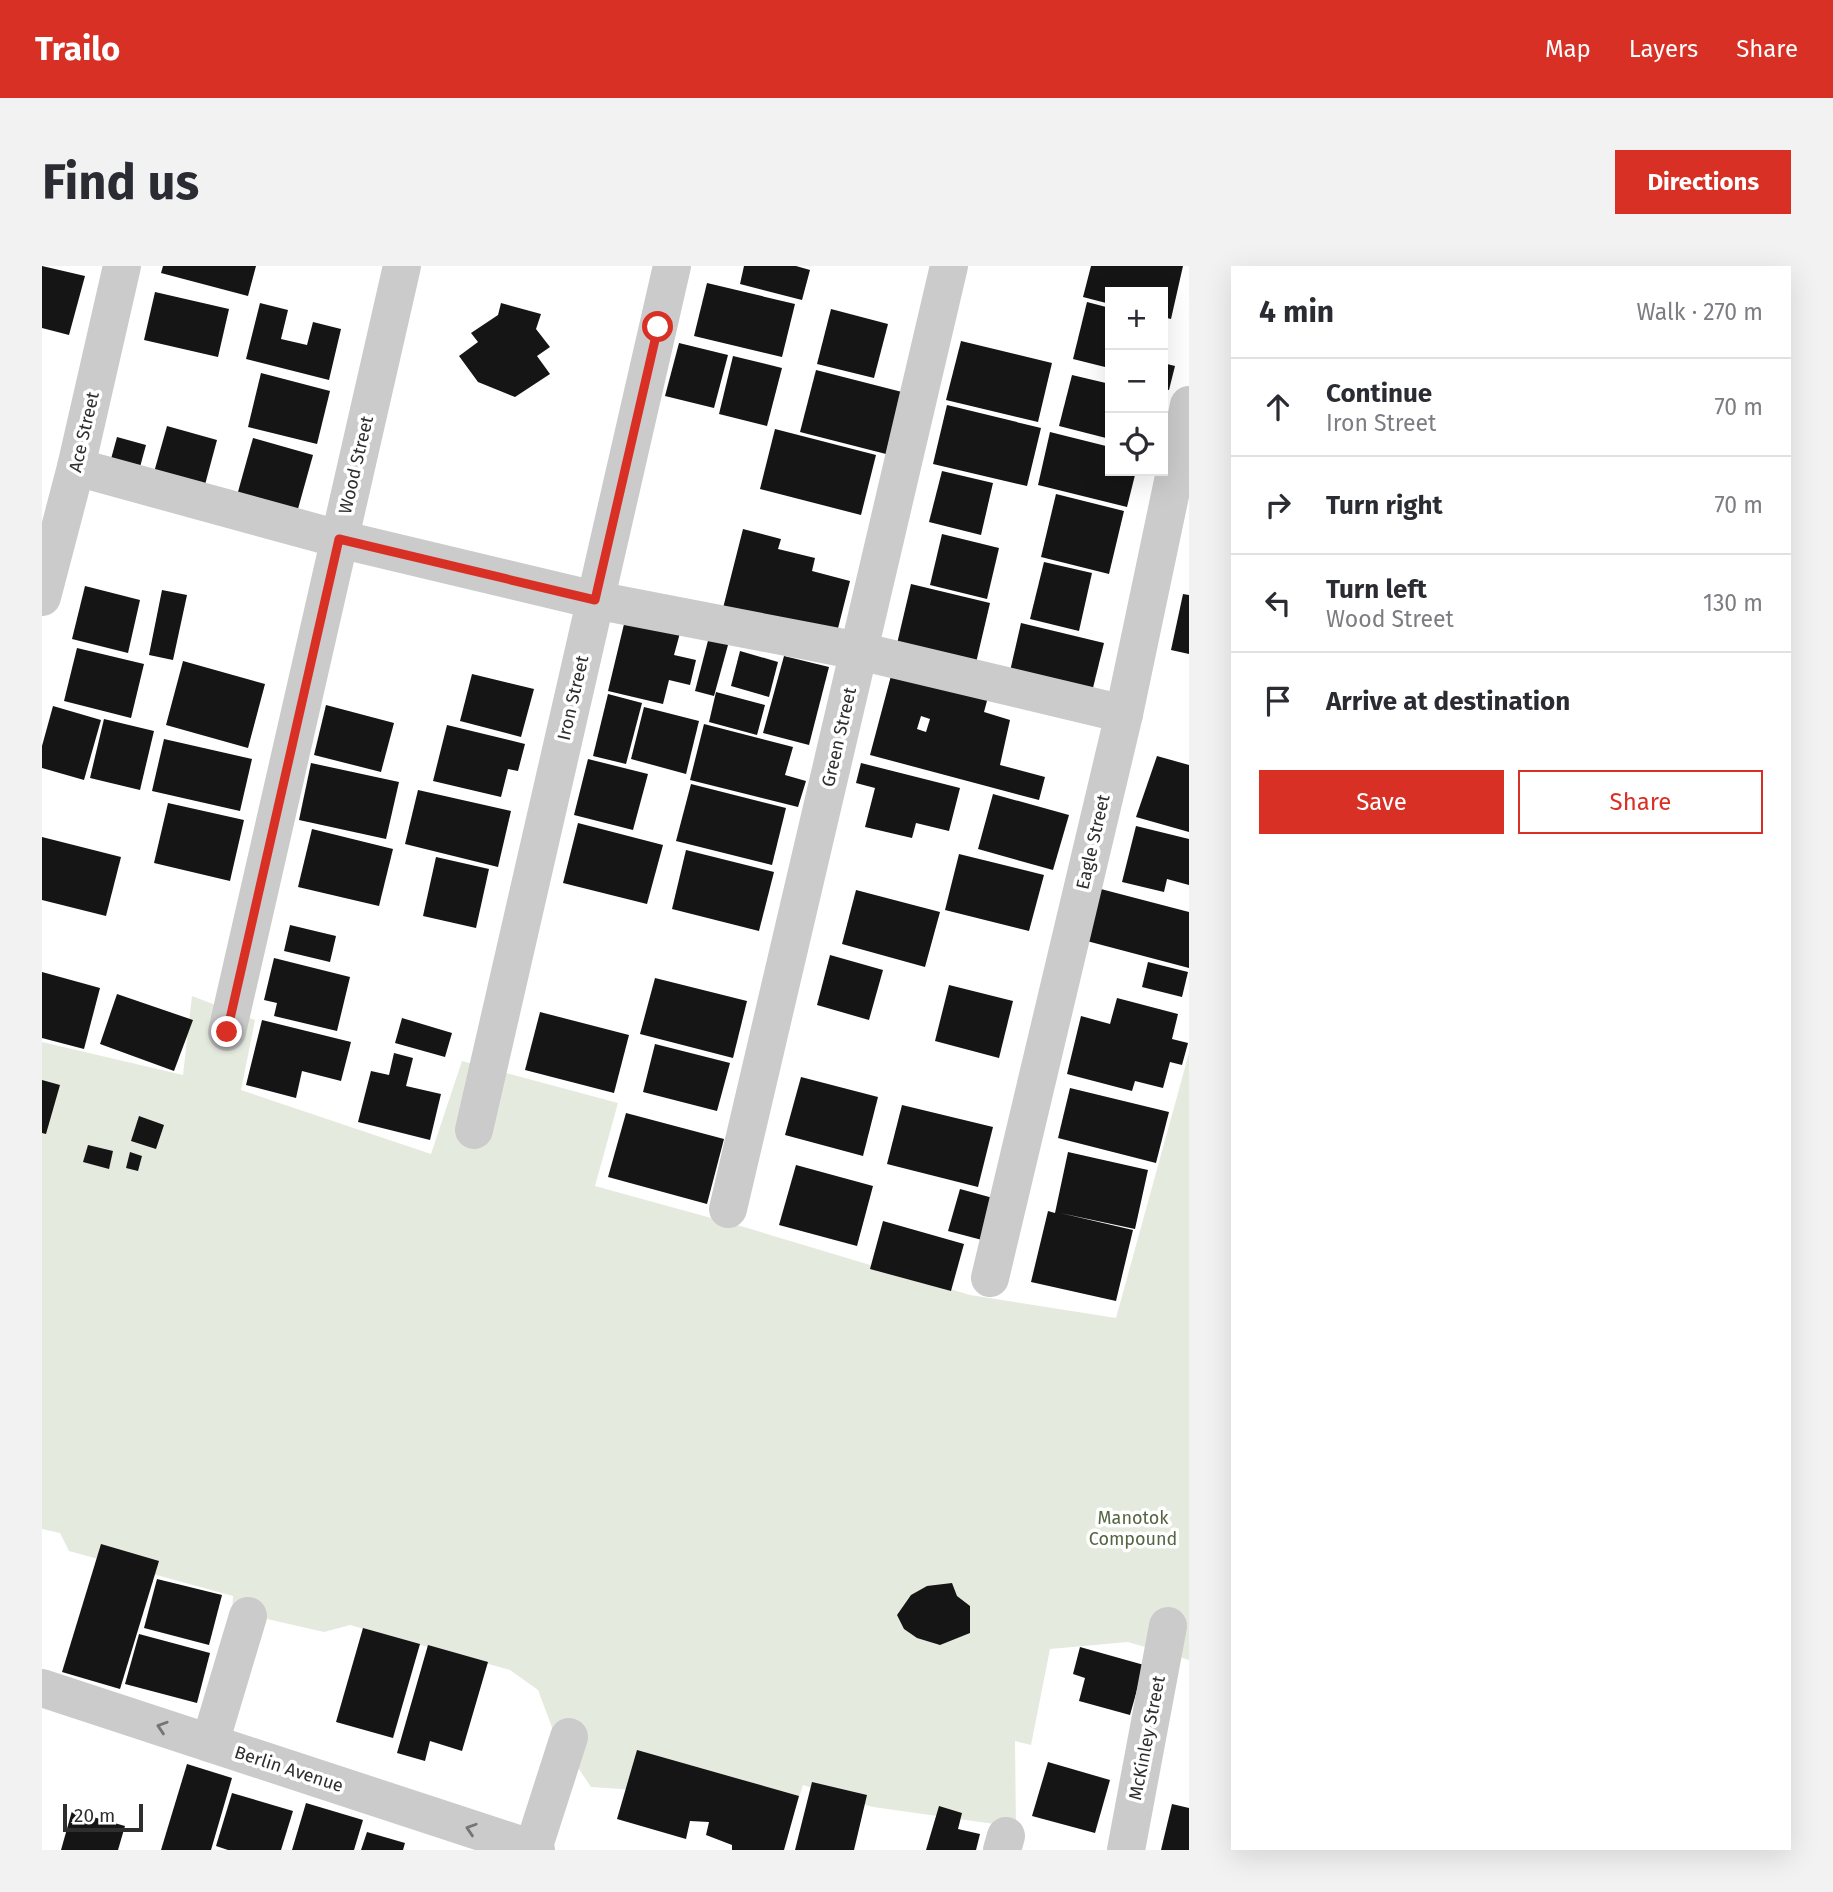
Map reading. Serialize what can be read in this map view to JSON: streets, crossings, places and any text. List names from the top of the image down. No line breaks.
{"streets":{"street":["Ace Street","Wood Street","Iron Street","Green Street","Eagle Street","McKinley Street","Berlin Avenue"]},"one_way":["Berlin Avenue"],"parks":["Manotok Compound"],"scale_bar":"20 m","page":{"header":"Trailo","nav":["Map","Layers","Share"],"buttons":["Directions",["Save","Share"]],"title":"Find us","heading":["4 min","Walk · 270 m"],"map_buttons":["+","−"],"list":[["Continue","Iron Street","70 m"],["Turn right","70 m"],["Turn left","Wood Street","130 m"],"Arrive at destination"],"scale":"20 m"}}
